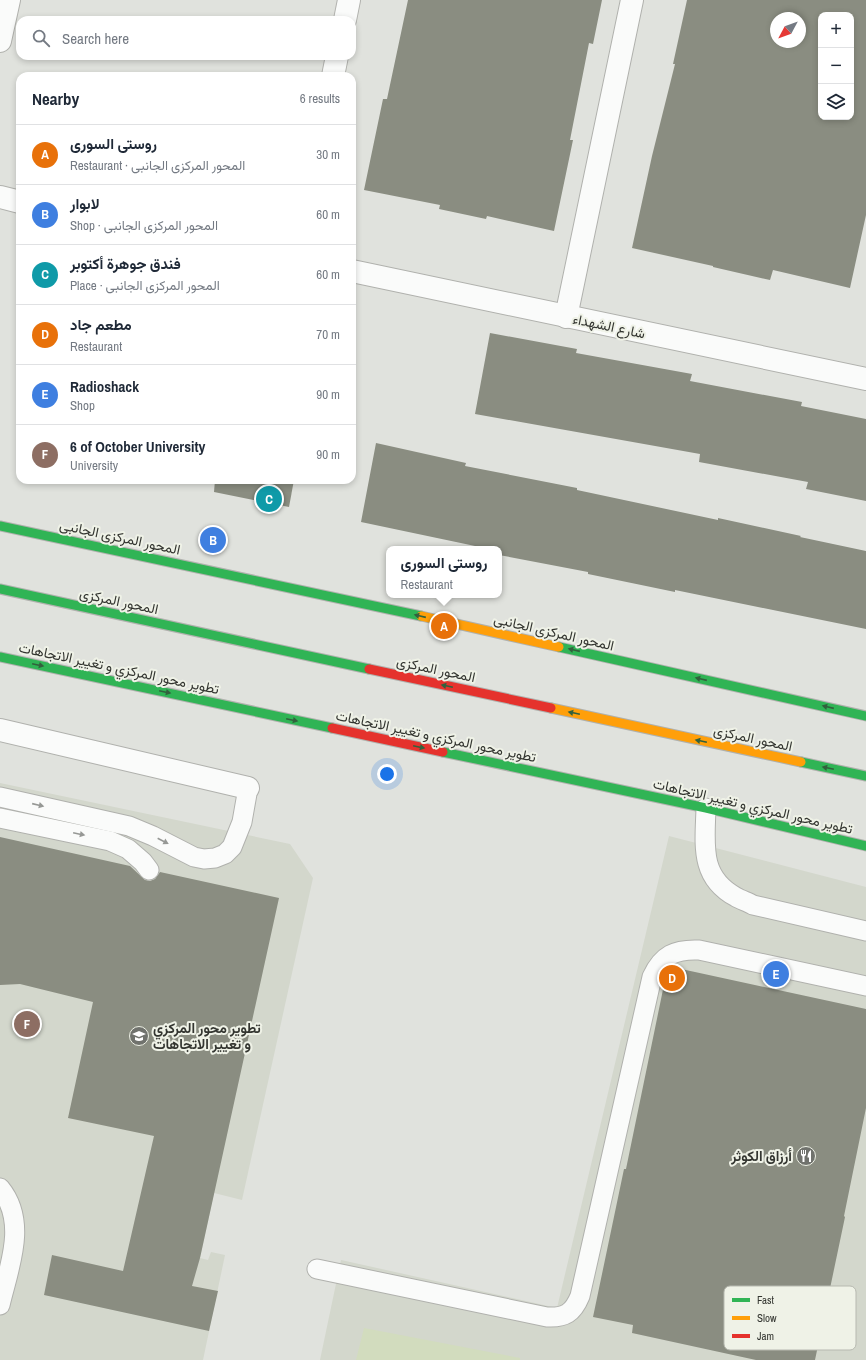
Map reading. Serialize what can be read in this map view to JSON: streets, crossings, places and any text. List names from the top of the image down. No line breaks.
{"streets":{"main road":["المحور المركزى الجانبى","المحور المركزى","تطوير محور المركزي و تغيير الاتجاهات"],"street":["شارع الشهداء"]},"one_way":["المحور المركزى الجانبى","المحور المركزى","تطوير محور المركزي و تغيير الاتجاهات"],"places":{"school or university":["تطوير محور المركزي و تغيير الاتجاهات"],"restaurant":["أرزاق الكوثر"]},"legend":["Fast","Slow","Jam"],"north":"bottom left","page":{"map_buttons":["+","−"],"search":"Search here","heading":["Nearby","6 results"],"list":[{"mark":"A","name":"روستى السورى","note":"Restaurant · المحور المركزى الجانبى","value":"30 m"},{"mark":"B","name":"لابوار","note":"Shop · المحور المركزى الجانبى","value":"60 m"},{"mark":"C","name":"فندق جوهرة أكتوبر","note":"Place · المحور المركزى الجانبى","value":"60 m"},{"mark":"D","name":"مطعم جاد","note":"Restaurant","value":"70 m"},{"mark":"E","name":"Radioshack","note":"Shop","value":"90 m"},{"mark":"F","name":"6 of October University","note":"University","value":"90 m"}],"pins":["C","B","A","E","D","F"],"popup":["روستى السورى","Restaurant"]}}
